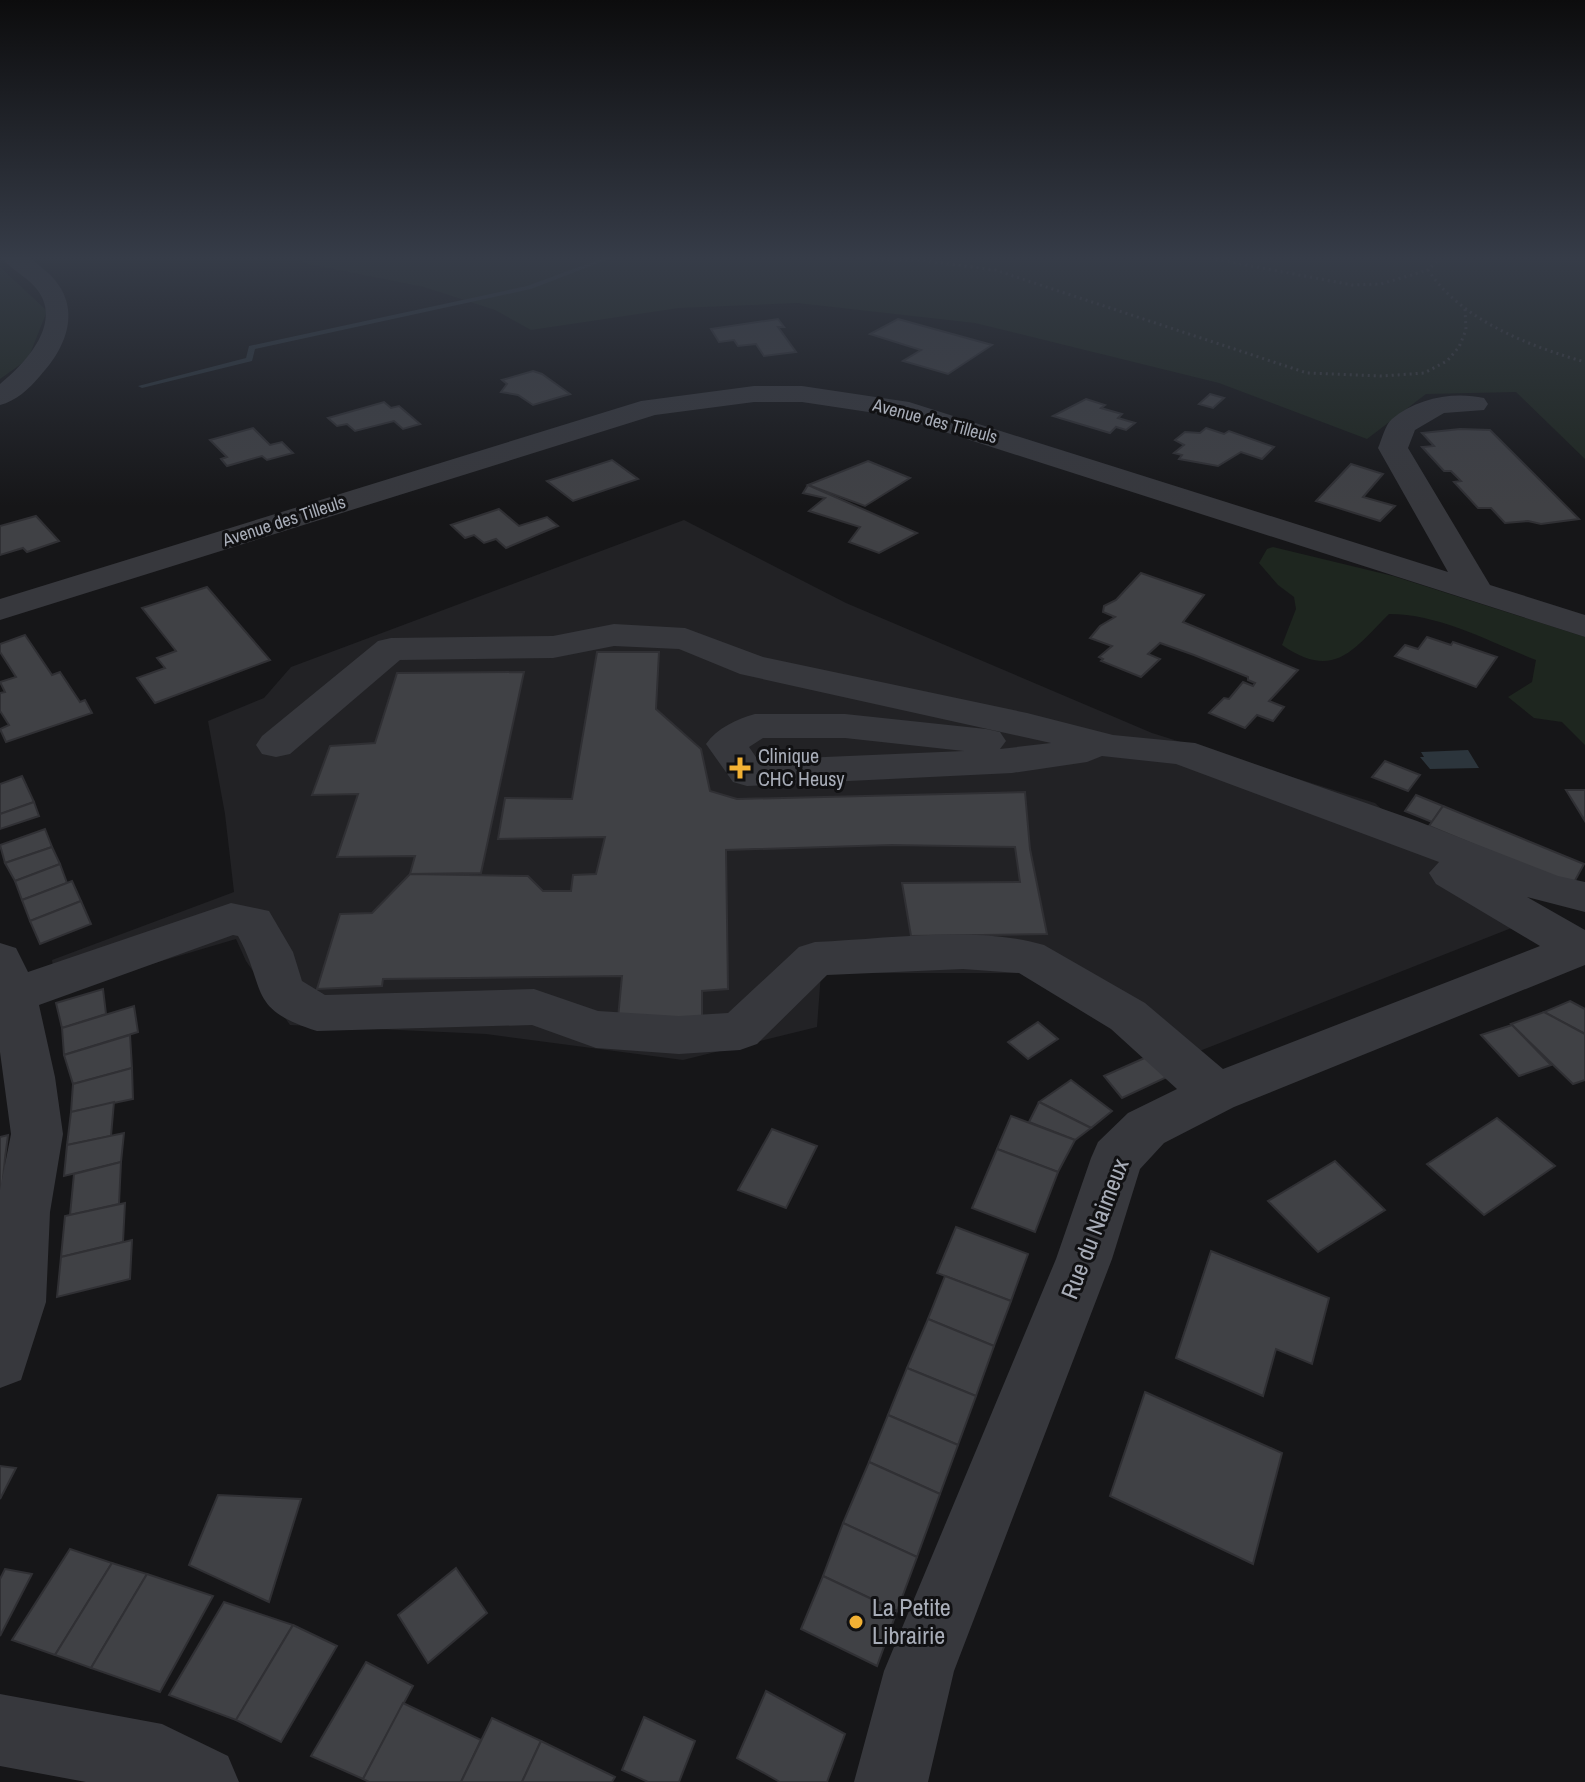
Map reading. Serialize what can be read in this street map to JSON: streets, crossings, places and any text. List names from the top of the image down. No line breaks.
{"streets":{"street":["Avenue des Tilleuls","Rue du Naimeux"]},"places":{"health":["Clinique CHC Heusy"],"other":["La Petite Librairie"]}}
